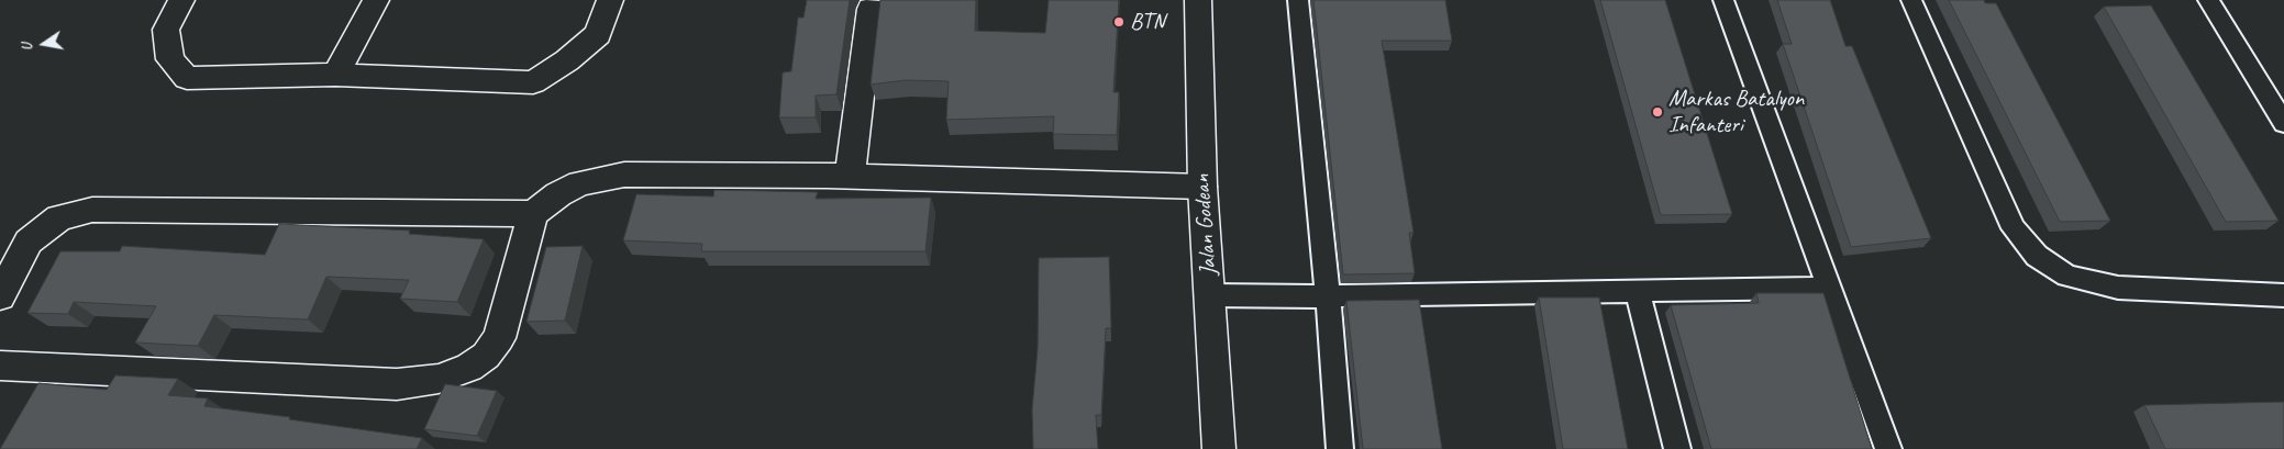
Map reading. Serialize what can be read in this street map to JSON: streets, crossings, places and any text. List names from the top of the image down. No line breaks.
{"streets":{"street":["Jalan Godean"]},"places":["BTN","Markas Batalyon Infanteri"],"north":"left"}
